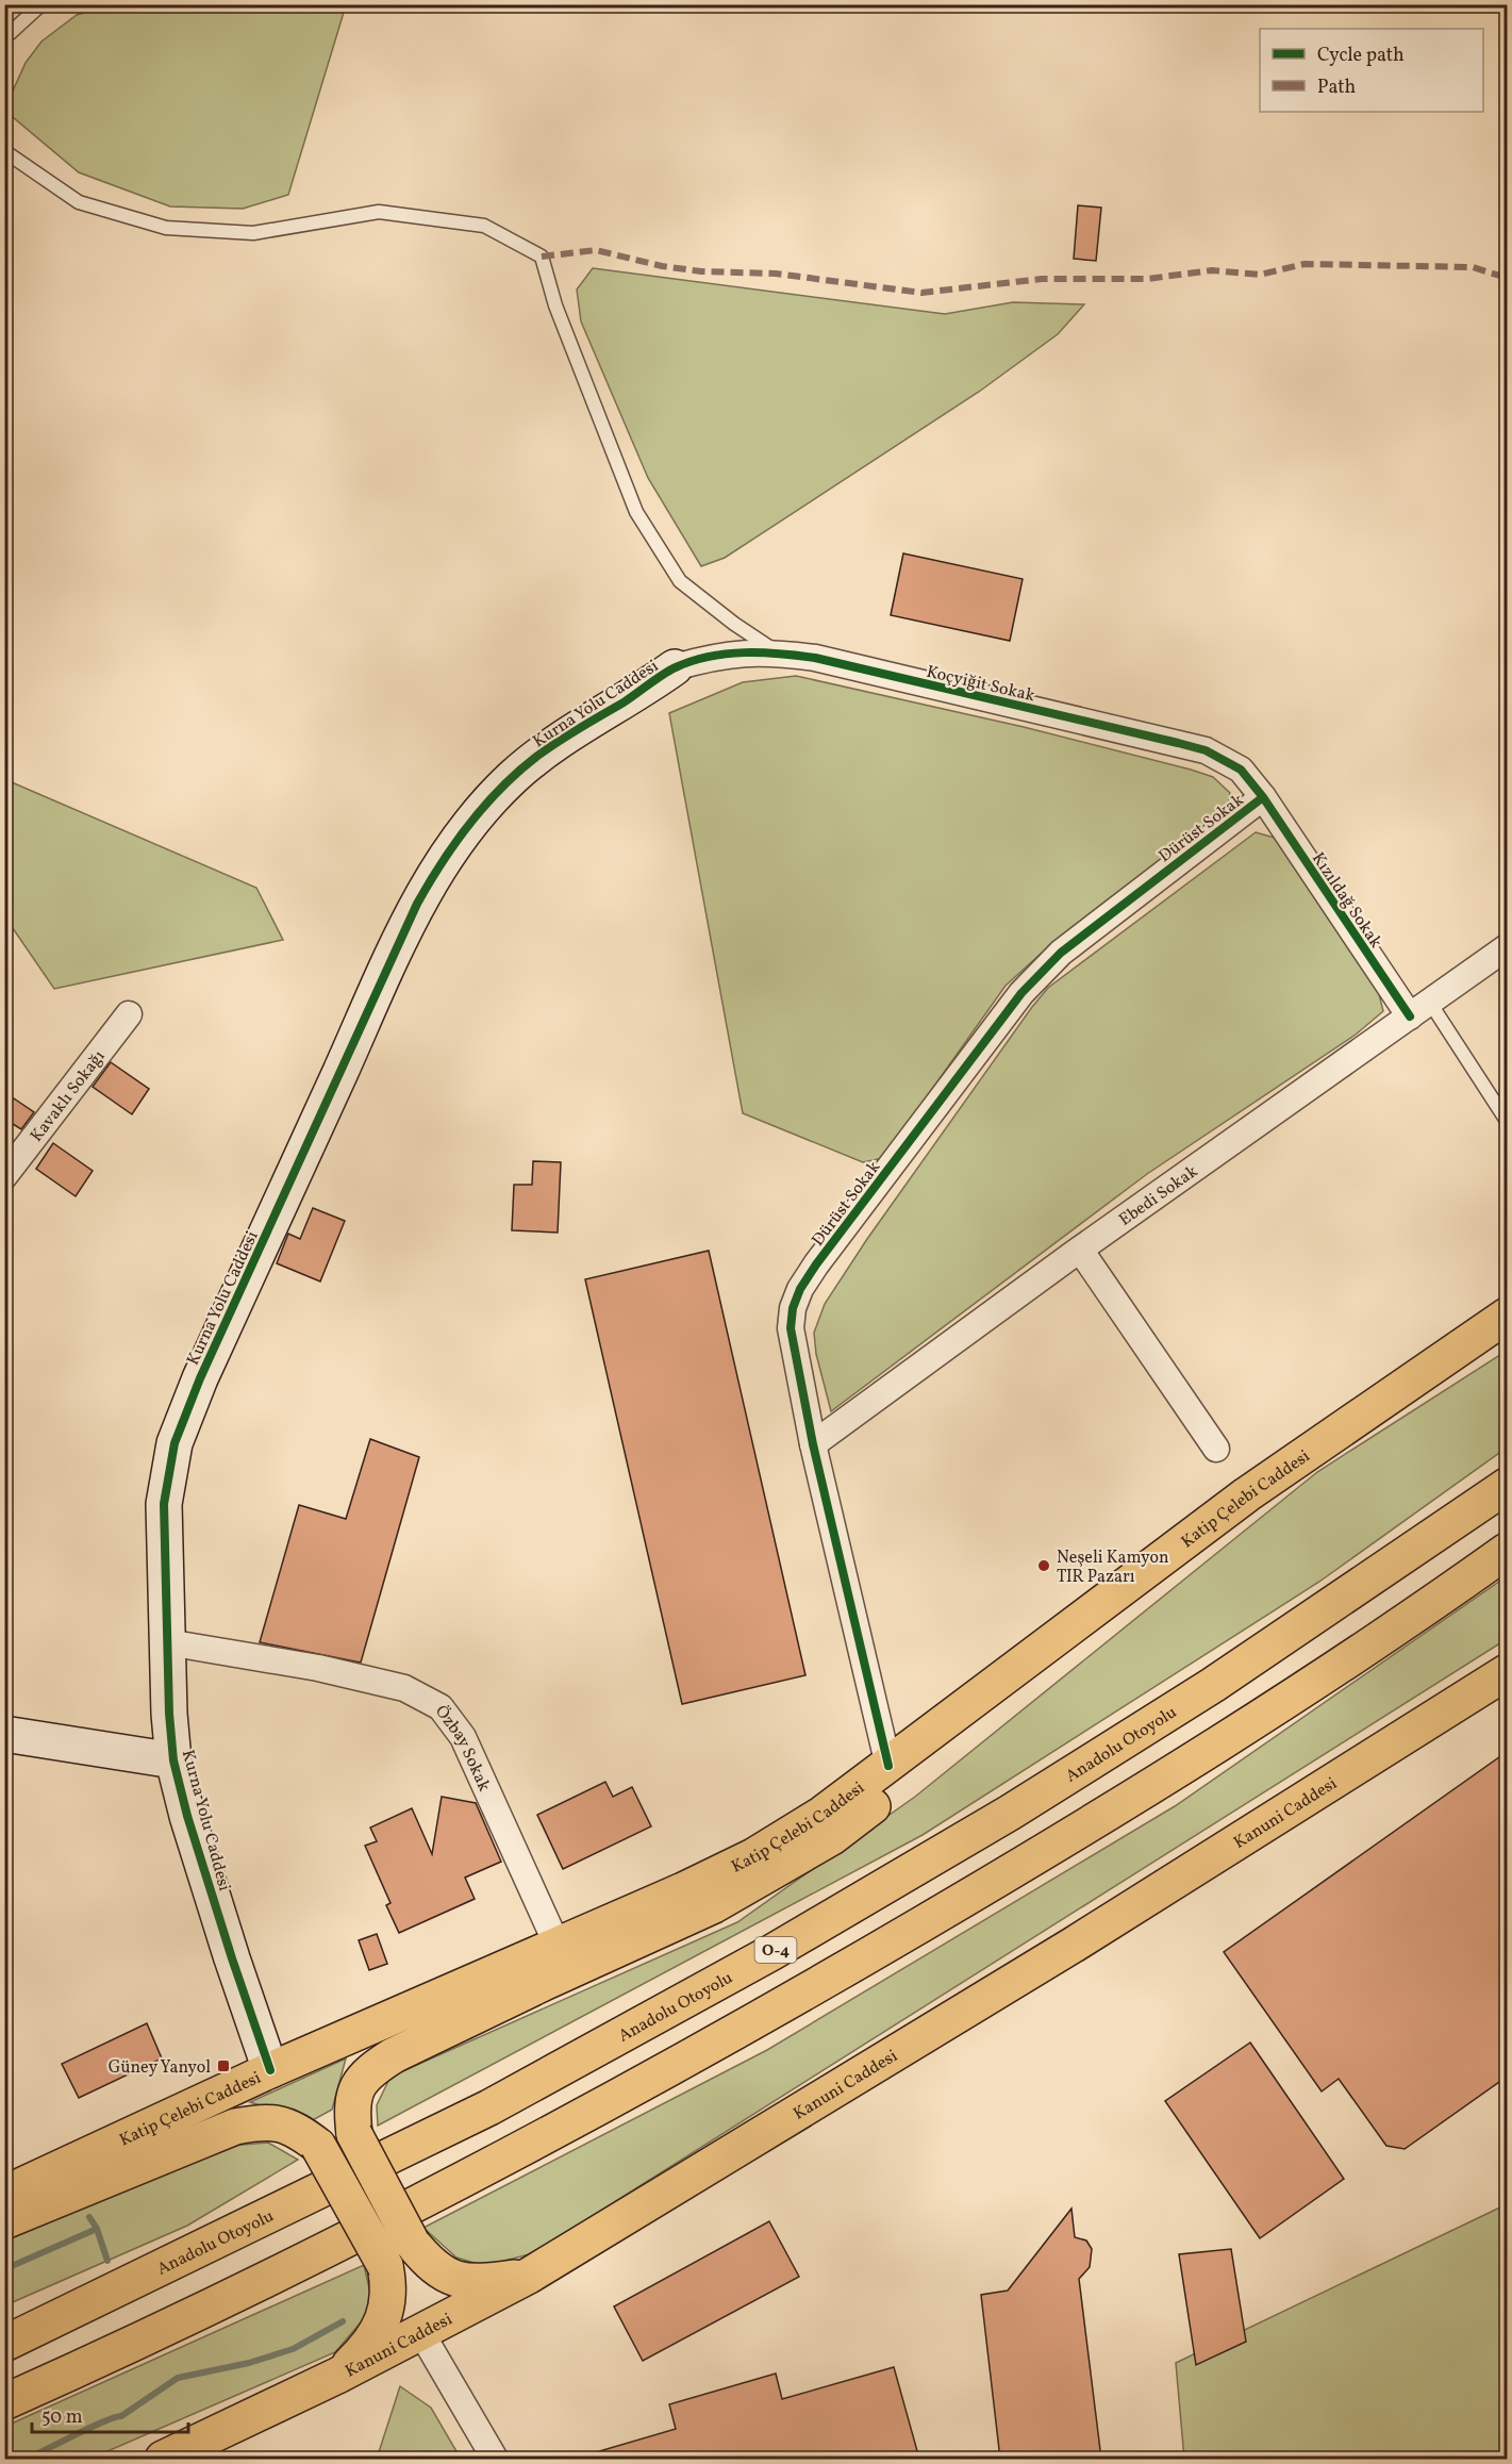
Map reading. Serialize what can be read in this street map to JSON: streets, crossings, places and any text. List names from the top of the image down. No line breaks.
{"streets":{"main road":["Katip Çelebi Caddesi","Anadolu Otoyolu","Kanuni Caddesi","O-4"],"street":["Koçyiğit Sokak","Kurna Yolu Caddesi","Dürüst Sokak","Kızıldağ Sokak","Kavaklı Sokağı","Ebedi Sokak","Özbay Sokak"]},"crossings":[["Koçyiğit Sokak","Kurna Yolu Caddesi"],["Koçyiğit Sokak","Dürüst Sokak"],["Koçyiğit Sokak","Kızıldağ Sokak"],["Kurna Yolu Caddesi","Katip Çelebi Caddesi"],["Kurna Yolu Caddesi","Özbay Sokak"],["Dürüst Sokak","Kızıldağ Sokak"],["Dürüst Sokak","Ebedi Sokak"],["Dürüst Sokak","Katip Çelebi Caddesi"],["Kızıldağ Sokak","Ebedi Sokak"],["Katip Çelebi Caddesi","Özbay Sokak"]],"places":{"other":["Neşeli Kamyon TIR Pazarı"],"transit":["Güney Yanyol"]},"legend":["Cycle path","Path"],"scale_bar":"50 m"}
